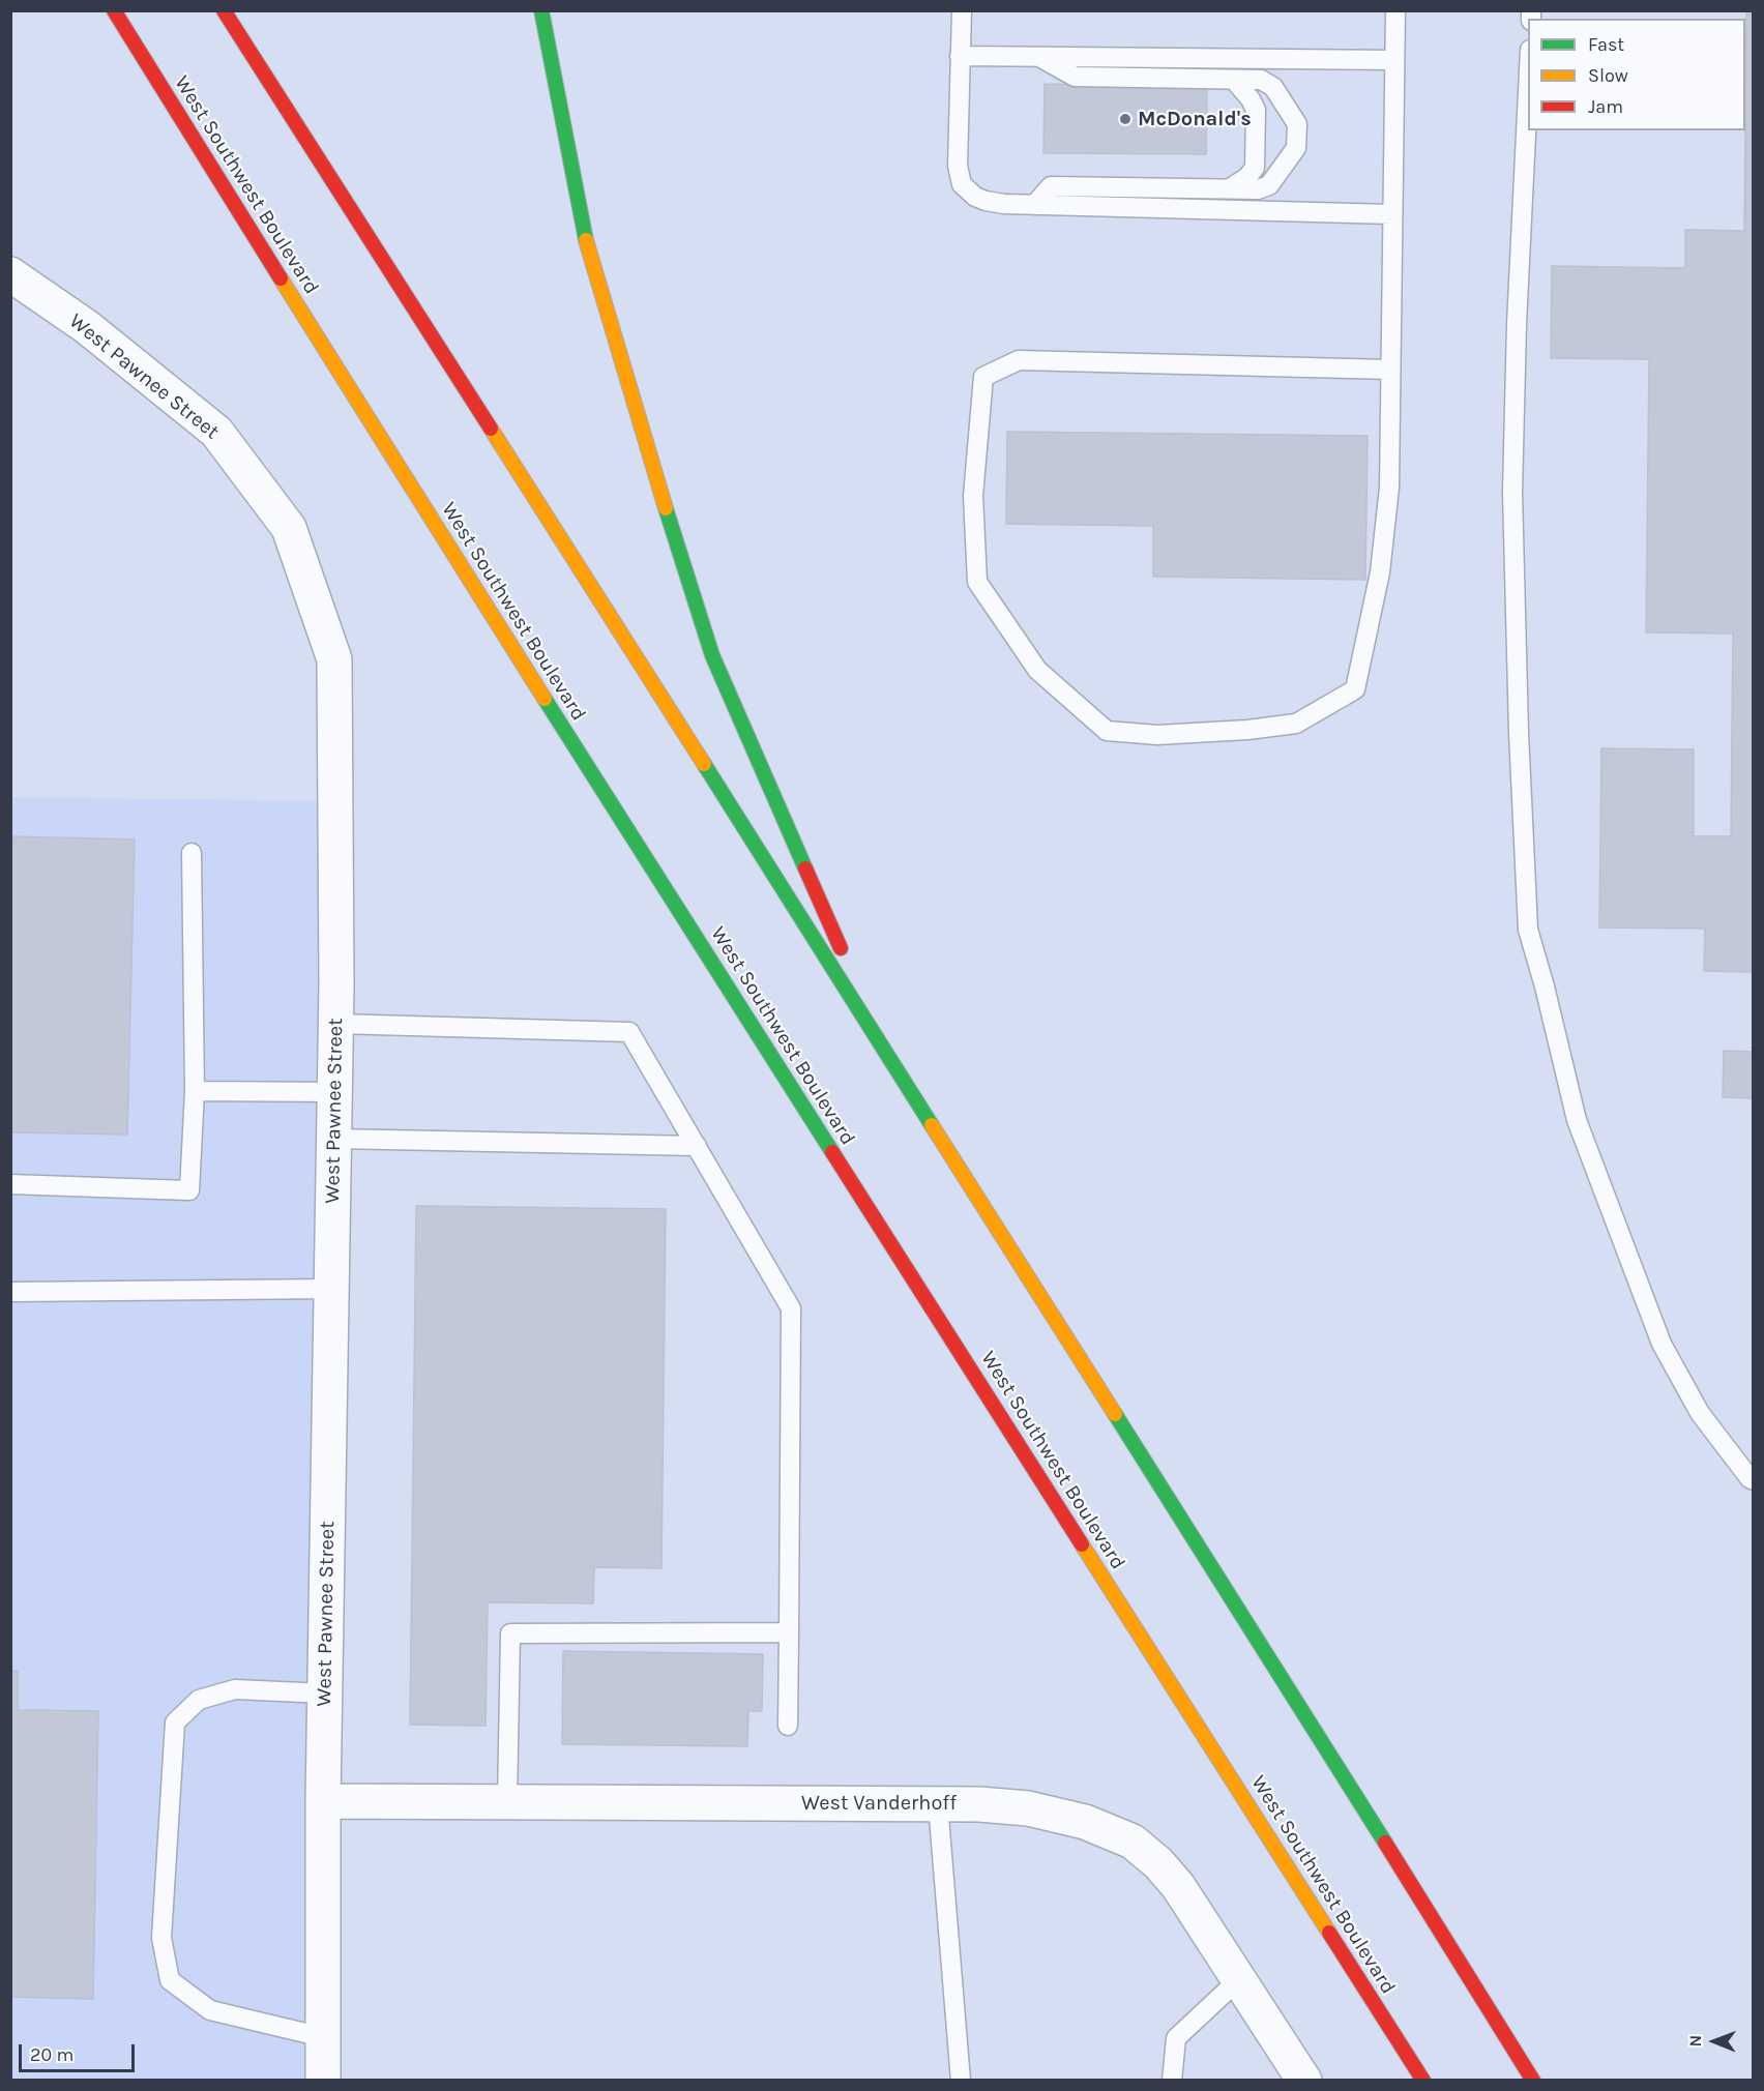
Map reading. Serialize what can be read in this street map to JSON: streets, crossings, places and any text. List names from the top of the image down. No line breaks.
{"streets":{"main road":["West Southwest Boulevard"],"street":["West Pawnee Street","West Vanderhoff"]},"crossings":[["West Pawnee Street","West Vanderhoff"]],"places":["McDonald's"],"legend":["Fast","Slow","Jam"],"scale_bar":"20 m","north":"left"}
